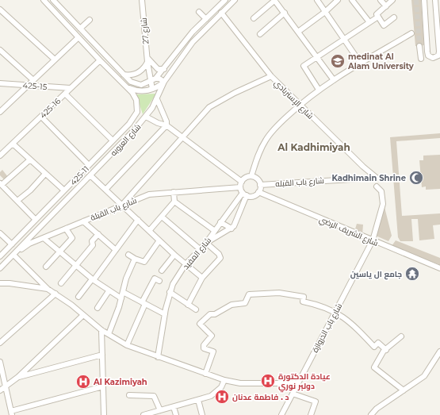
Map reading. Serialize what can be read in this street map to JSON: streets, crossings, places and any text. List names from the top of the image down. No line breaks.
{"streets":{"street":["شارع 27","425-15","شارع الإستربادي","425-16","شارع العروبه","425-11","شارع باب القبله","شارع باب القبلة","شارع الشريف الرضي","شارع المفيد","شارع باب الدروازة"]},"crossings":[["425-15","425-16"],["شارع الإستربادي","شارع العروبه"],["شارع الإستربادي","شارع باب القبله"],["425-16","425-11"],["شارع العروبه","شارع باب القبلة"],["شارع باب القبله","شارع باب القبلة"],["شارع باب القبله","شارع الشريف الرضي"],["شارع باب القبله","شارع المفيد"],["شارع باب القبلة","شارع الشريف الرضي"],["شارع باب القبلة","شارع المفيد"],["شارع الشريف الرضي","شارع المفيد"],["شارع الشريف الرضي","شارع باب الدروازة"]],"districts":["Al Kadhimiyah"],"places":{"school or university":["medinat Al Alam University"],"mosque":["Kadhimain Shrine"],"temple":["جامع ال ياسين"],"hospital":["عيادة الدكتورة دولبر نوري","Al Kazimiyah","د . فاطمة عدنان"]}}
